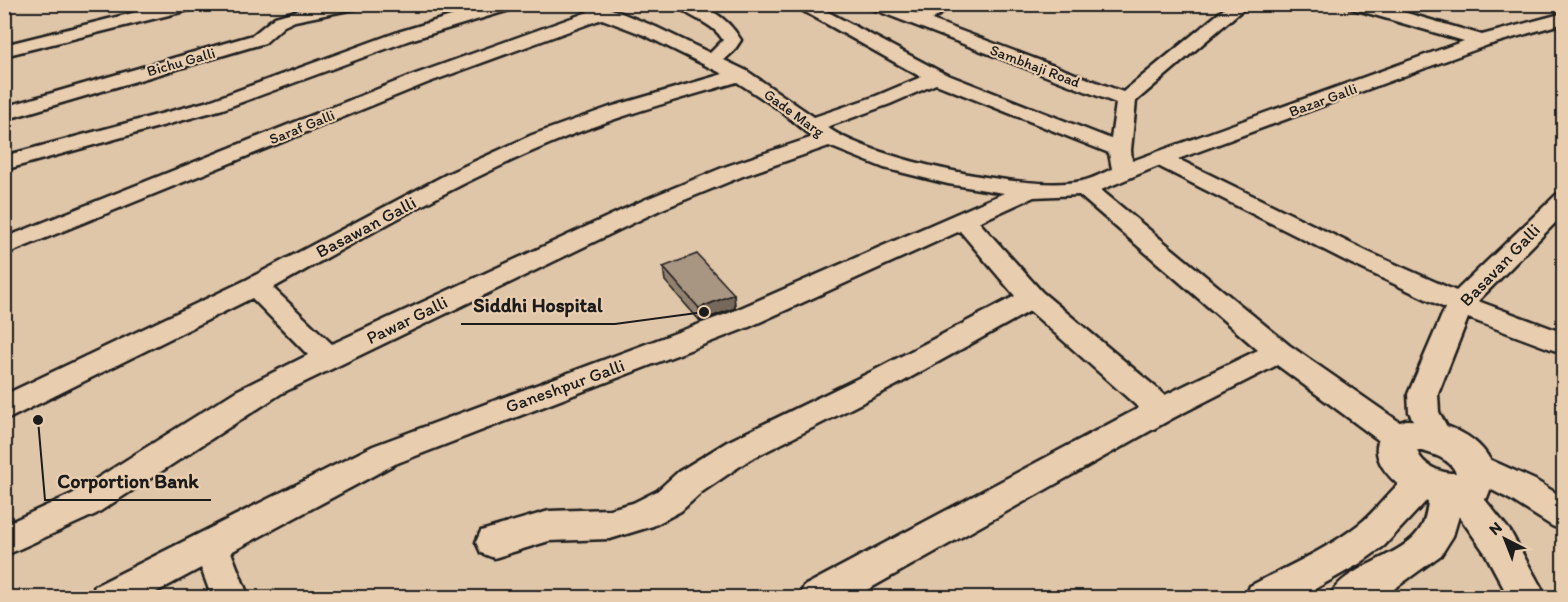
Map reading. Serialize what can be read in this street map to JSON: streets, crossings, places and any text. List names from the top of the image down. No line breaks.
{"streets":{"street":["Bichu Galli","Sambhaji Road","Bazar Galli","Gade Marg","Saraf Galli","Basawan Galli","Basavan Galli","Pawar Galli","Ganeshpur Galli"]},"crossings":[["Bazar Galli","Gade Marg"],["Gade Marg","Saraf Galli"],["Gade Marg","Basawan Galli"],["Gade Marg","Pawar Galli"],["Gade Marg","Ganeshpur Galli"]],"places":["Siddhi Hospital","Corportion Bank"],"north":"top left"}
